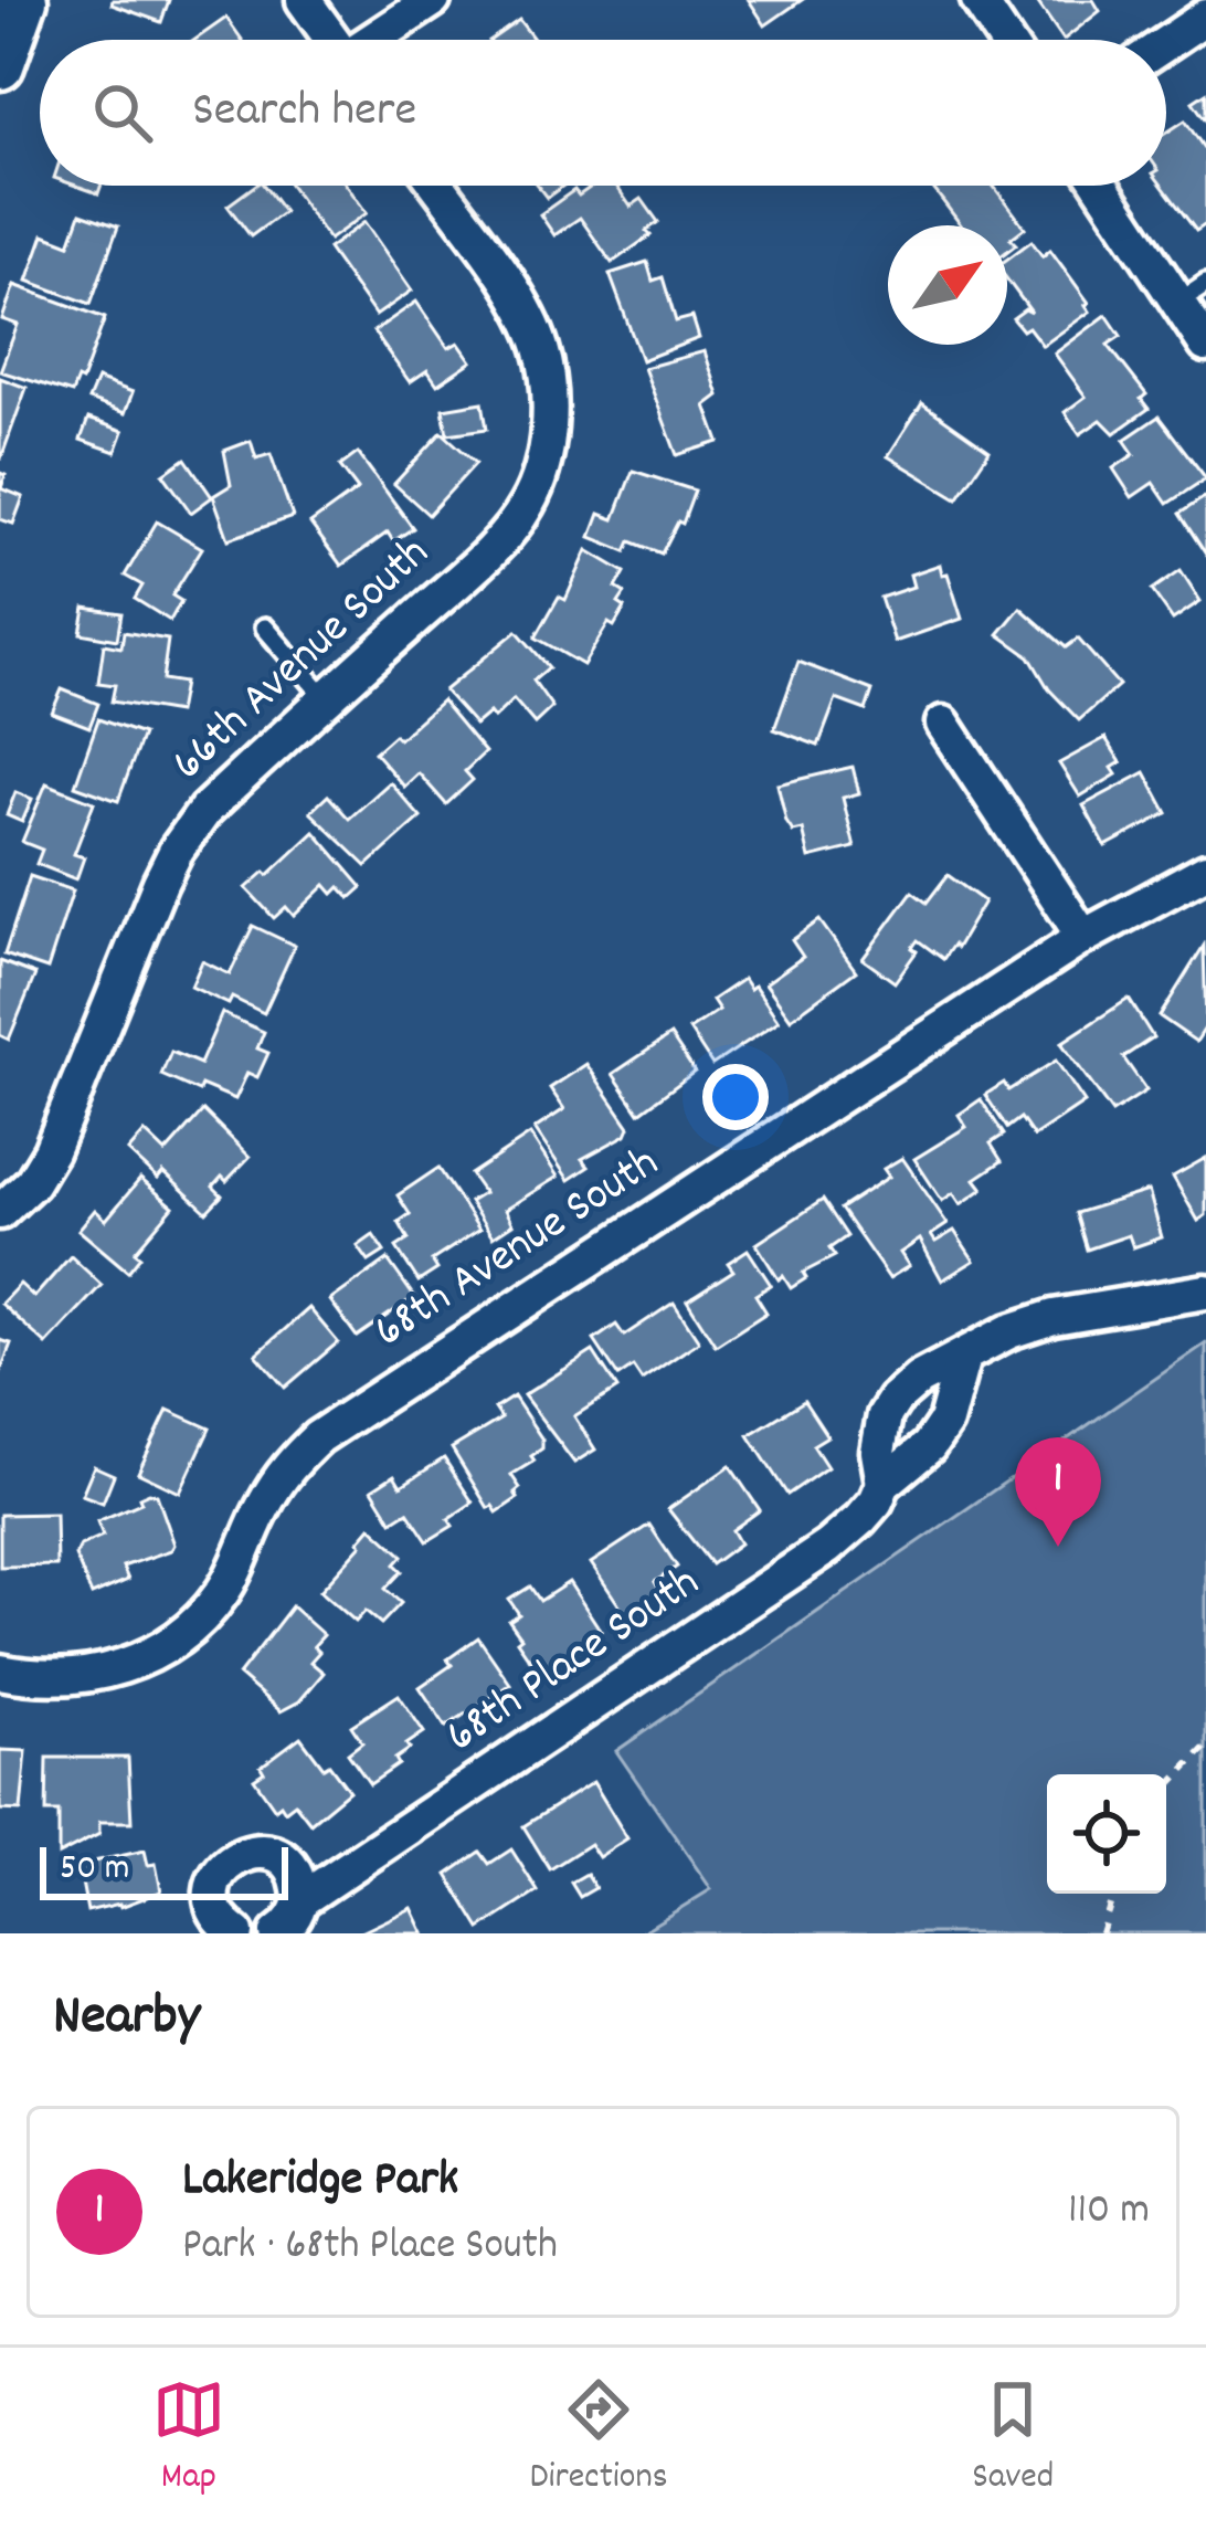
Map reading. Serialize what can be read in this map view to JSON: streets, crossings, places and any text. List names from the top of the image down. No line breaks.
{"streets":{"street":["66th Avenue South","68th Avenue South","68th Place South"]},"scale_bar":"50 m","north":"top right","page":{"search":"Search here","pins":"1","scale":"50 m","heading":"Nearby","list":[{"mark":"1","name":"Lakeridge Park","note":"Park · 68th Place South","value":"110 m"}],"nav":["Map","Directions","Saved"]}}
